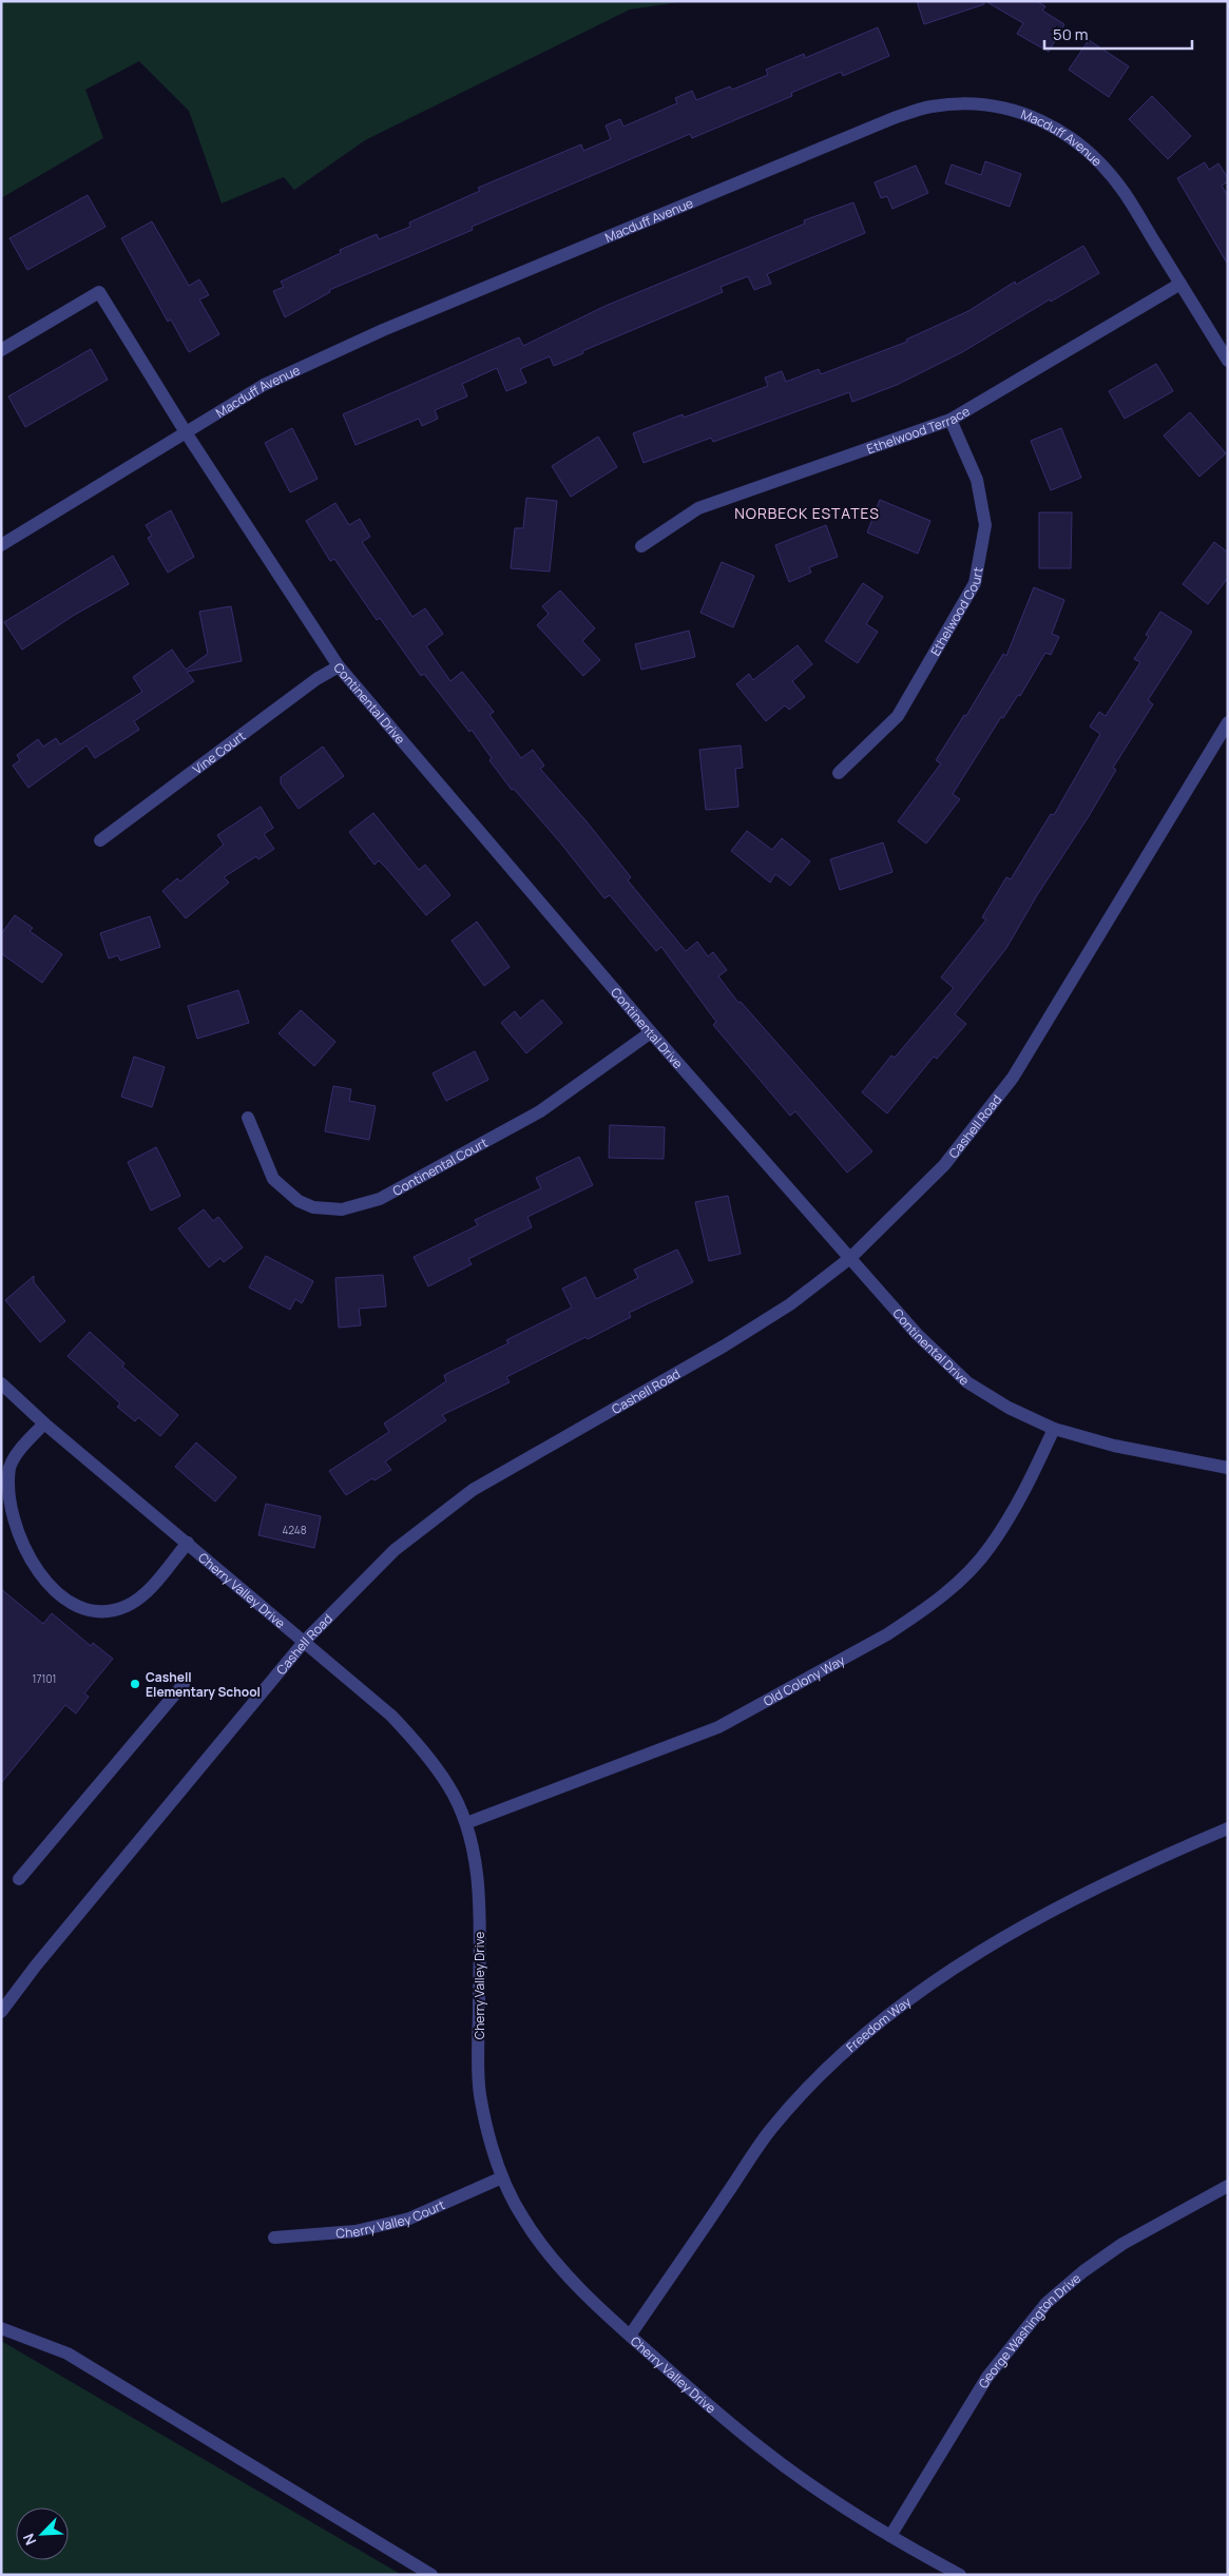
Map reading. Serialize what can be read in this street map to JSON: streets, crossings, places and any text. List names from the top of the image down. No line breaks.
{"streets":{"street":["Macduff Avenue","Ethelwood Terrace","Ethelwood Court","Continental Drive","Vine Court","Cashell Road","Continental Court","Cherry Valley Drive","Old Colony Way","Freedom Way","Cherry Valley Court","George Washington Drive"]},"crossings":[["Macduff Avenue","Ethelwood Terrace"],["Macduff Avenue","Continental Drive"],["Ethelwood Terrace","Ethelwood Court"],["Continental Drive","Vine Court"],["Continental Drive","Cashell Road"],["Continental Drive","Continental Court"],["Continental Drive","Old Colony Way"],["Cashell Road","Cherry Valley Drive"],["Cherry Valley Drive","Old Colony Way"],["Cherry Valley Drive","Freedom Way"],["Cherry Valley Drive","Cherry Valley Court"],["Cherry Valley Drive","George Washington Drive"]],"districts":["NORBECK ESTATES"],"places":["Cashell Elementary School"],"house_numbers":["4248","17101"],"scale_bar":"50 m","north":"bottom left"}
